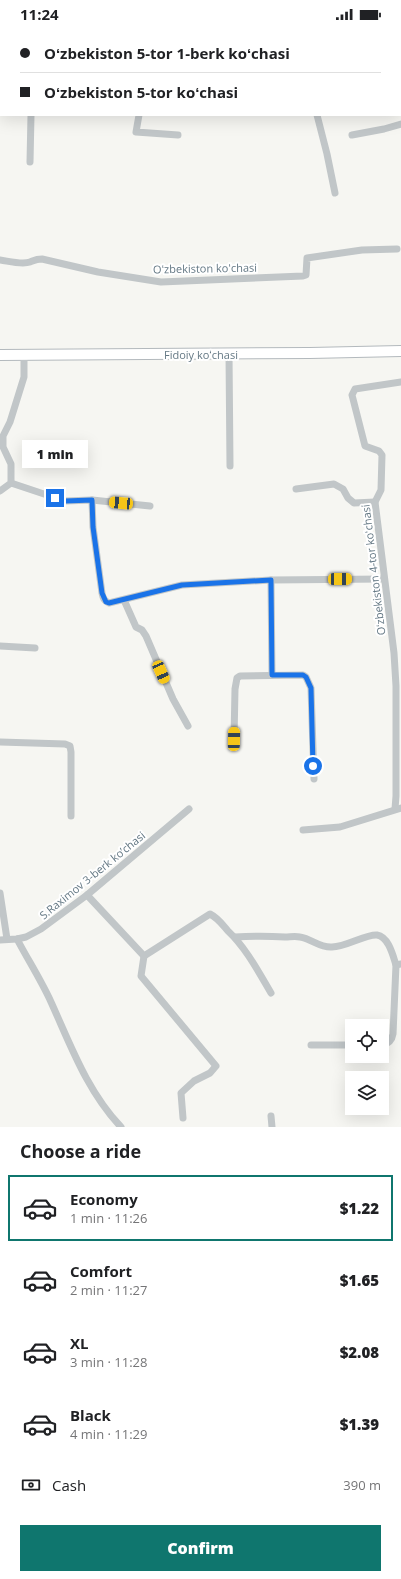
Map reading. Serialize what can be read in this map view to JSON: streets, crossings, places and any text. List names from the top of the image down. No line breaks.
{"streets":{"street":["Oʻzbekiston koʻchasi","Fidoiy koʻchasi","Oʻzbekiston 4-tor koʻchasi","S.Raximov 3-berk koʼchasi"]},"page":{"status":"11:24","banner":["Oʻzbekiston 5-tor 1-berk koʻchasi","Oʻzbekiston 5-tor koʻchasi"],"bubble":"1 min","heading":"Choose a ride","list":[{"name":"Economy","note":"1 min · 11:26","value":"$1.22"},{"name":"Comfort","note":"2 min · 11:27","value":"$1.65"},{"name":"XL","note":"3 min · 11:28","value":"$2.08"},{"name":"Black","note":"4 min · 11:29","value":"$1.39"}],"pay":["Cash","390 m"],"buttons":"Confirm"}}
